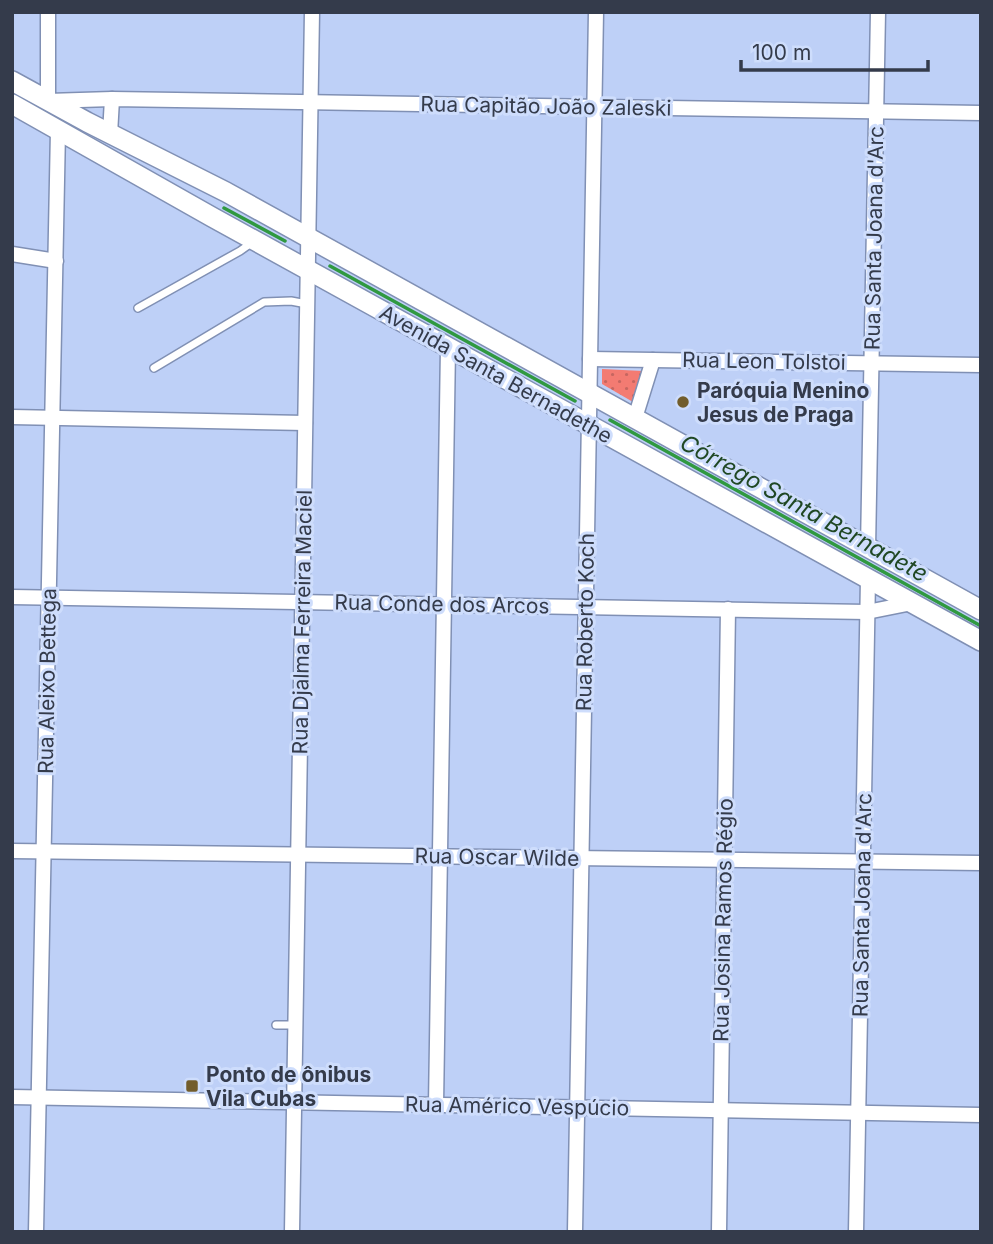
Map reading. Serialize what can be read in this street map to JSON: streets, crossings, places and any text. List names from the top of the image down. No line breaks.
{"streets":{"main road":["Avenida Santa Bernadethe"],"street":["Rua Capitão João Zaleski","Rua Santa Joana d'Arc","Rua Leon Tolstoi","Rua Conde dos Arcos","Rua Djalma Ferreira Maciel","Rua Roberto Koch","Rua Aleixo Bettega","Rua Oscar Wilde","Rua Josina Ramos Régio","Rua Américo Vespúcio"]},"crossings":[["Rua Capitão João Zaleski","Rua Santa Joana d'Arc"],["Rua Capitão João Zaleski","Avenida Santa Bernadethe"],["Rua Capitão João Zaleski","Rua Djalma Ferreira Maciel"],["Rua Capitão João Zaleski","Rua Roberto Koch"],["Rua Santa Joana d'Arc","Rua Leon Tolstoi"],["Rua Santa Joana d'Arc","Avenida Santa Bernadethe"],["Rua Santa Joana d'Arc","Rua Conde dos Arcos"],["Rua Santa Joana d'Arc","Rua Oscar Wilde"],["Rua Santa Joana d'Arc","Rua Américo Vespúcio"],["Rua Leon Tolstoi","Rua Roberto Koch"],["Avenida Santa Bernadethe","Rua Conde dos Arcos"],["Avenida Santa Bernadethe","Rua Djalma Ferreira Maciel"],["Avenida Santa Bernadethe","Rua Roberto Koch"],["Avenida Santa Bernadethe","Rua Aleixo Bettega"],["Rua Conde dos Arcos","Rua Djalma Ferreira Maciel"],["Rua Conde dos Arcos","Rua Roberto Koch"],["Rua Conde dos Arcos","Rua Aleixo Bettega"],["Rua Conde dos Arcos","Rua Josina Ramos Régio"],["Rua Djalma Ferreira Maciel","Rua Oscar Wilde"],["Rua Djalma Ferreira Maciel","Rua Américo Vespúcio"],["Rua Roberto Koch","Rua Oscar Wilde"],["Rua Roberto Koch","Rua Américo Vespúcio"],["Rua Aleixo Bettega","Rua Oscar Wilde"],["Rua Aleixo Bettega","Rua Américo Vespúcio"],["Rua Oscar Wilde","Rua Josina Ramos Régio"],["Rua Josina Ramos Régio","Rua Américo Vespúcio"]],"water":["Córrego Santa Bernadete"],"places":{"other":["Paróquia Menino Jesus de Praga"],"transit":["Ponto de ônibus Vila Cubas"]},"scale_bar":"100 m"}
